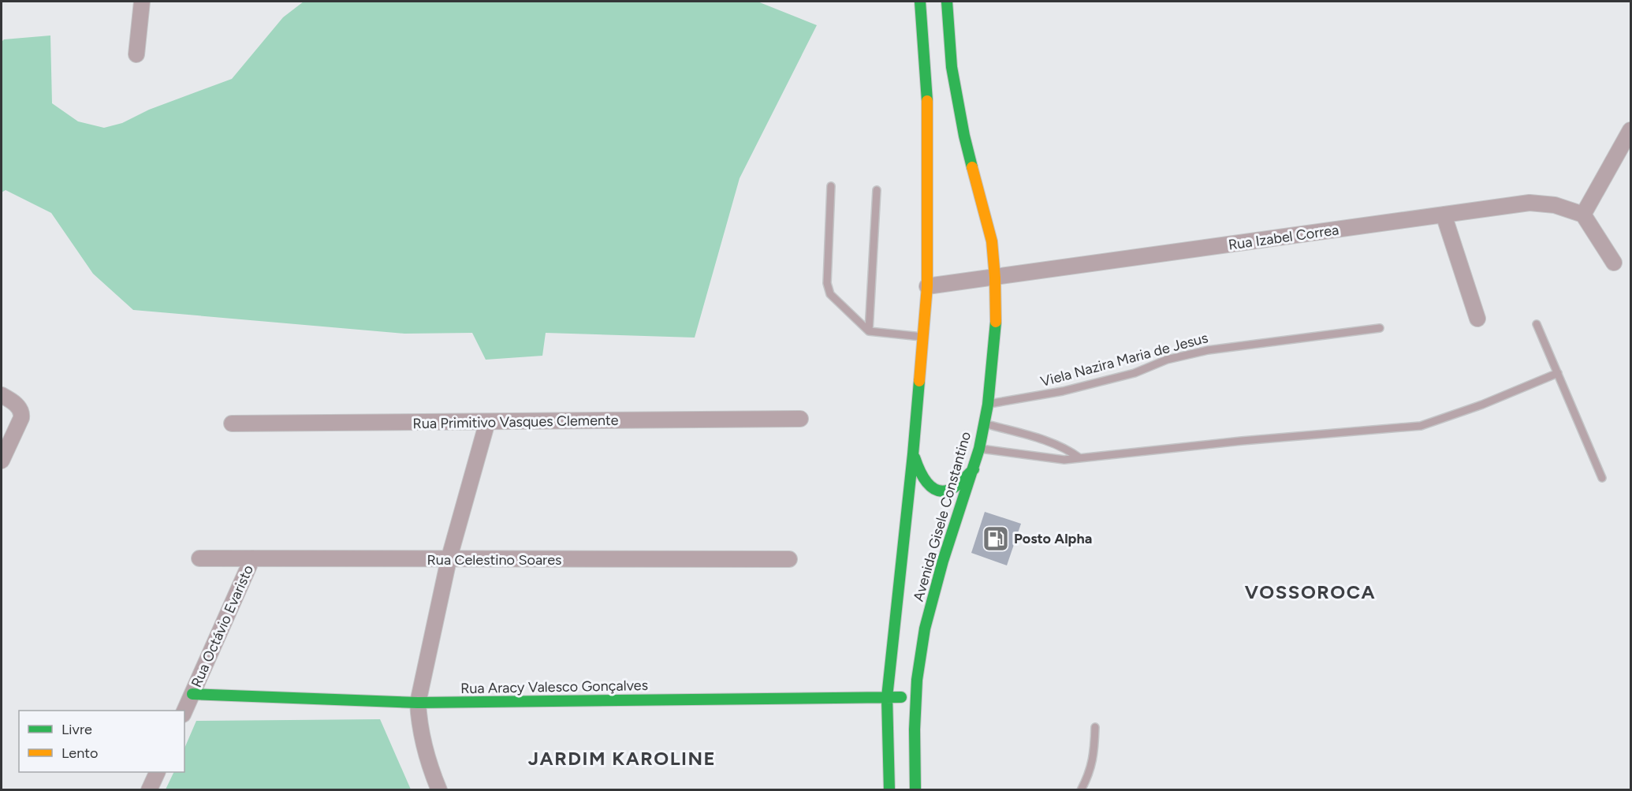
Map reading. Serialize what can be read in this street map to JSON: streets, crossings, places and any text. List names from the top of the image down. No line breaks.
{"streets":{"main road":["Avenida Gisele Constantino","Rua Aracy Valesco Gonçalves"],"street":["Rua Izabel Correa","Rua Primitivo Vasques Clemente","Rua Celestino Soares","Rua Octávio Evaristo"],"lane":["Viela Nazira Maria de Jesus"]},"crossings":[["Rua Izabel Correa","Avenida Gisele Constantino"],["Viela Nazira Maria de Jesus","Avenida Gisele Constantino"],["Avenida Gisele Constantino","Rua Aracy Valesco Gonçalves"],["Rua Celestino Soares","Rua Octávio Evaristo"],["Rua Octávio Evaristo","Rua Aracy Valesco Gonçalves"]],"districts":["VOSSOROCA","JARDIM KAROLINE"],"places":{"fuel station":["Posto Alpha"]},"legend":["Livre","Lento"]}
